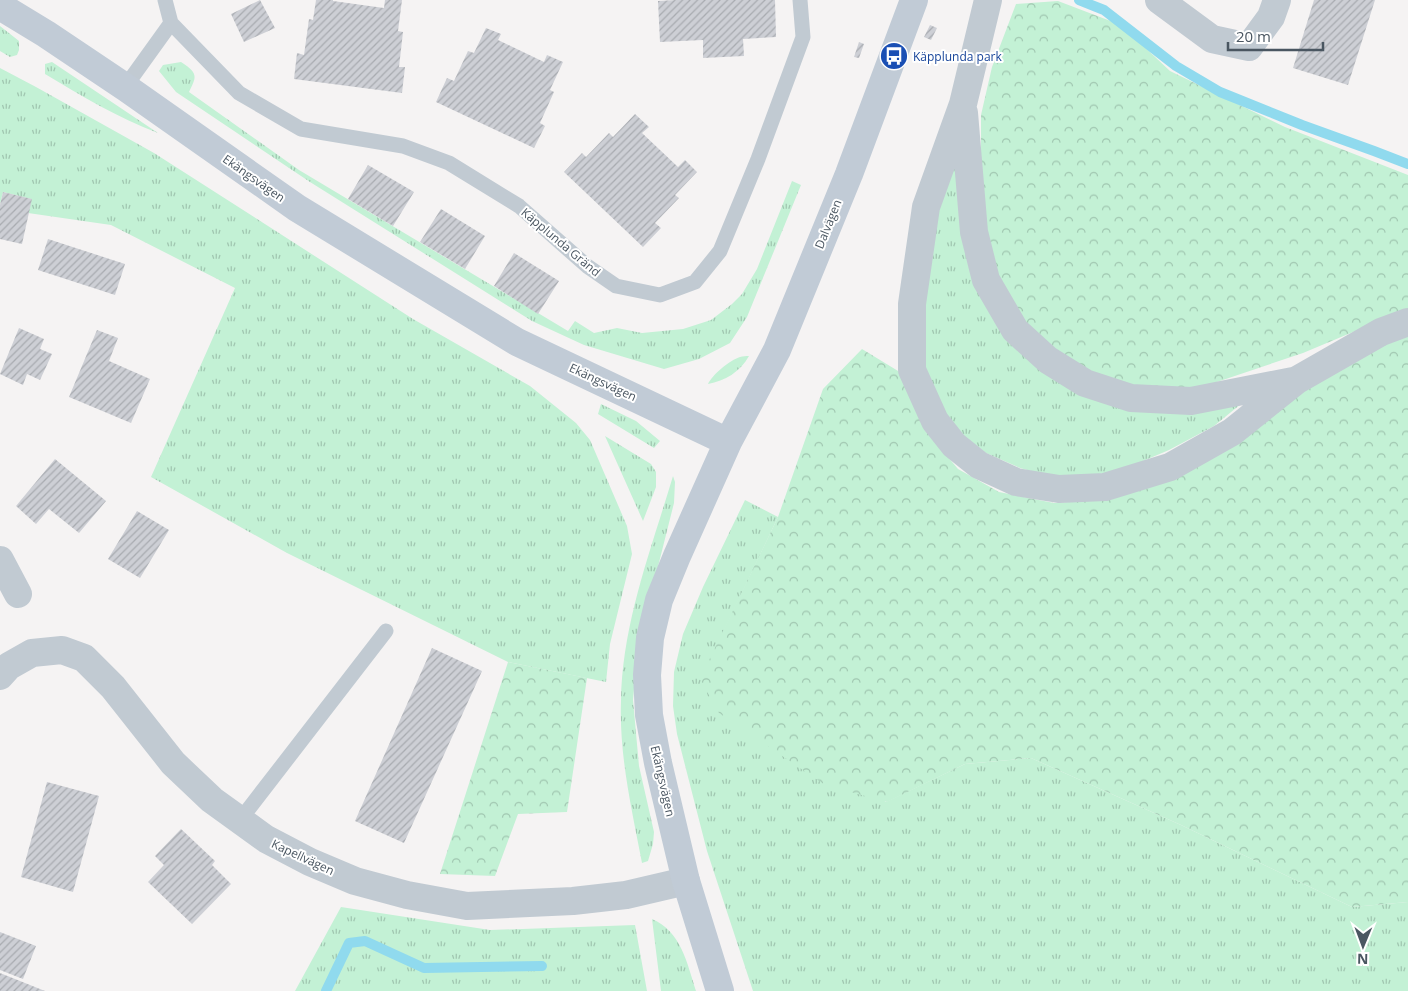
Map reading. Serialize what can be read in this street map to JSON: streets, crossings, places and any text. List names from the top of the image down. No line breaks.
{"streets":{"street":["Ekängsvägen","Dalvägen","Kapellvägen"],"lane":["Käpplunda Gränd"]},"crossings":[["Ekängsvägen","Dalvägen"],["Ekängsvägen","Kapellvägen"]],"places":{"bus stop":["Käpplunda park"]},"scale_bar":"20 m","north":"bottom"}
